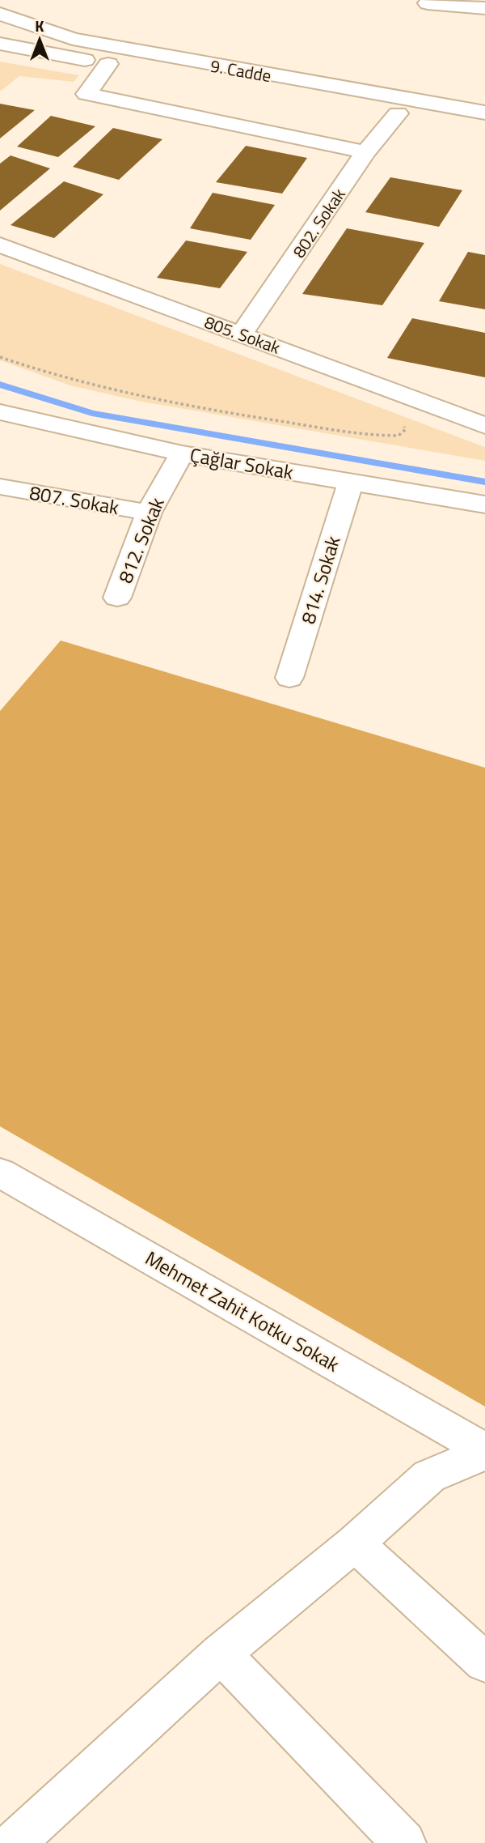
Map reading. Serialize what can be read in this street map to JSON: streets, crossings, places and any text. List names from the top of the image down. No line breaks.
{"streets":{"street":["9. Cadde","802. Sokak","805. Sokak","Çağlar Sokak","807. Sokak","812. Sokak","814. Sokak","Mehmet Zahit Kotku Sokak"]},"crossings":[["9. Cadde","802. Sokak"],["802. Sokak","805. Sokak"],["Çağlar Sokak","812. Sokak"],["Çağlar Sokak","814. Sokak"],["807. Sokak","812. Sokak"]],"north":"top"}
